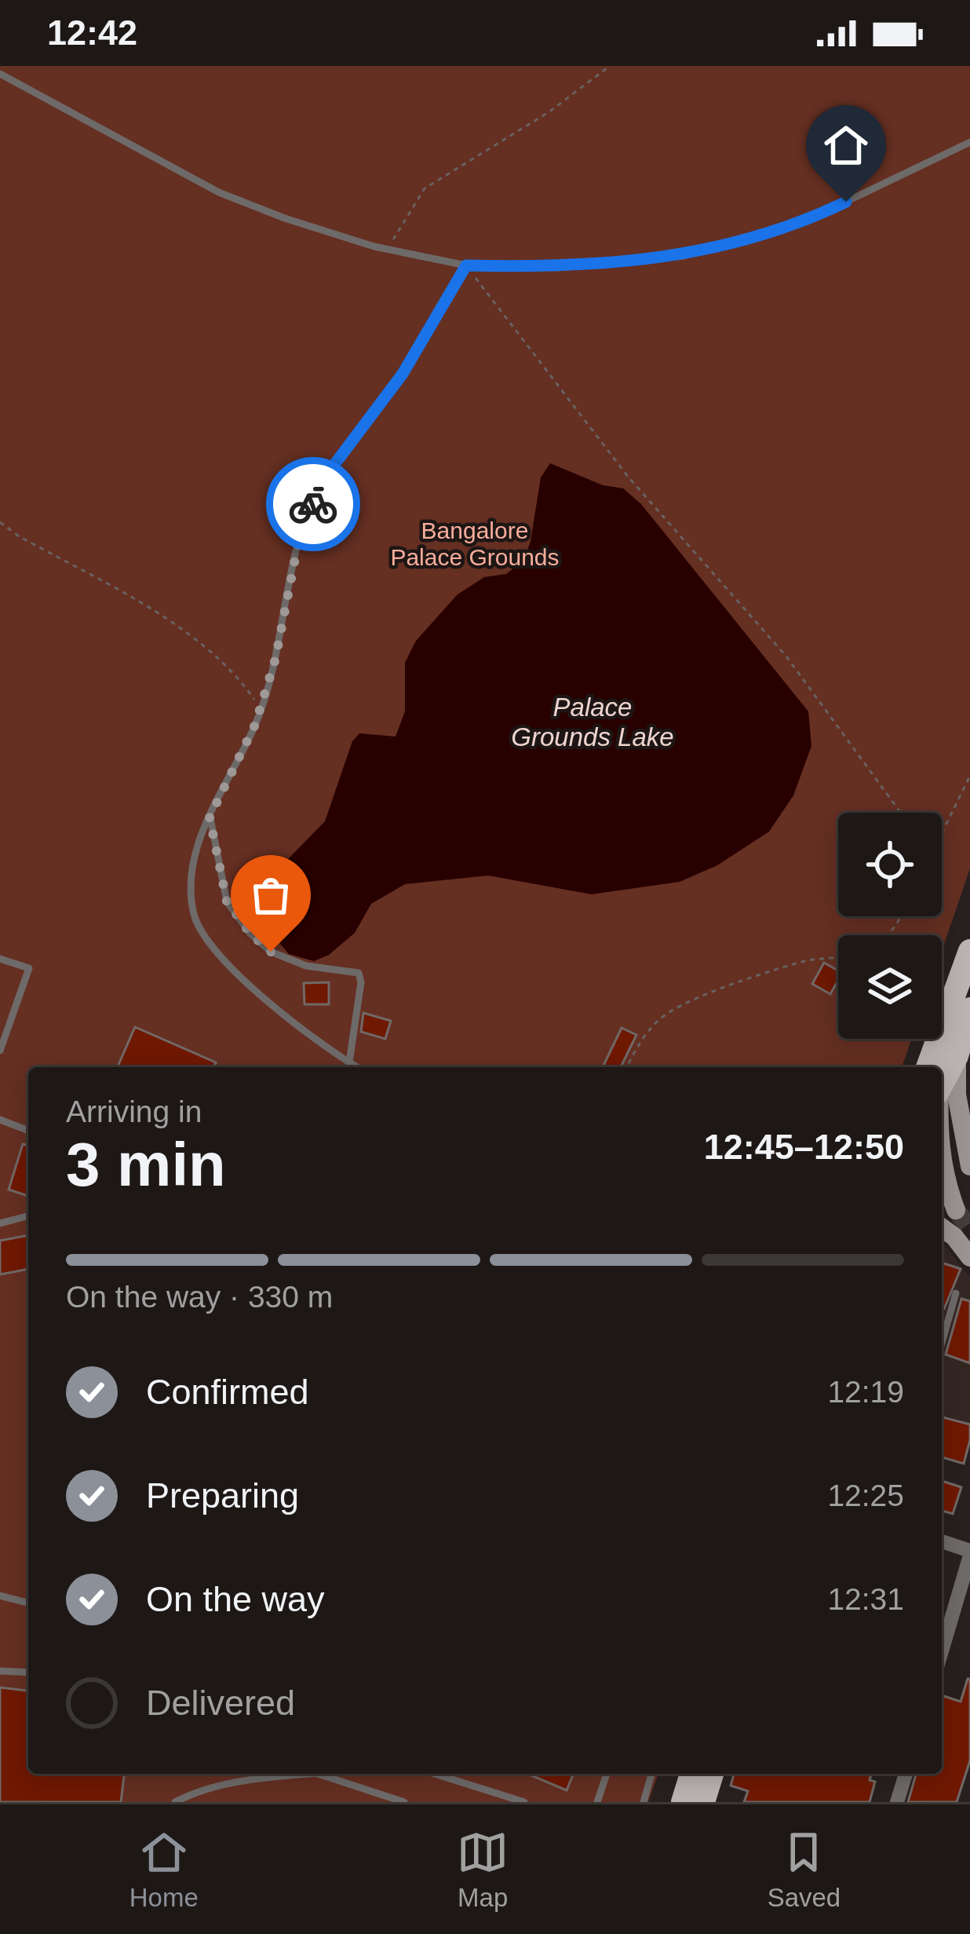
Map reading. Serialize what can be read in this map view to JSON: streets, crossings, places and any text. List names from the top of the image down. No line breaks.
{"water":["Palace Grounds Lake"],"parks":["Bangalore Palace Grounds"],"page":{"status":"12:42","heading":["3 min","Arriving in","12:45–12:50"],"bar":"On the way · 330 m","list":[["Confirmed","12:19"],["Preparing","12:25"],["On the way","12:31"],"Delivered"],"tabs":["Home","Map","Saved"]}}
